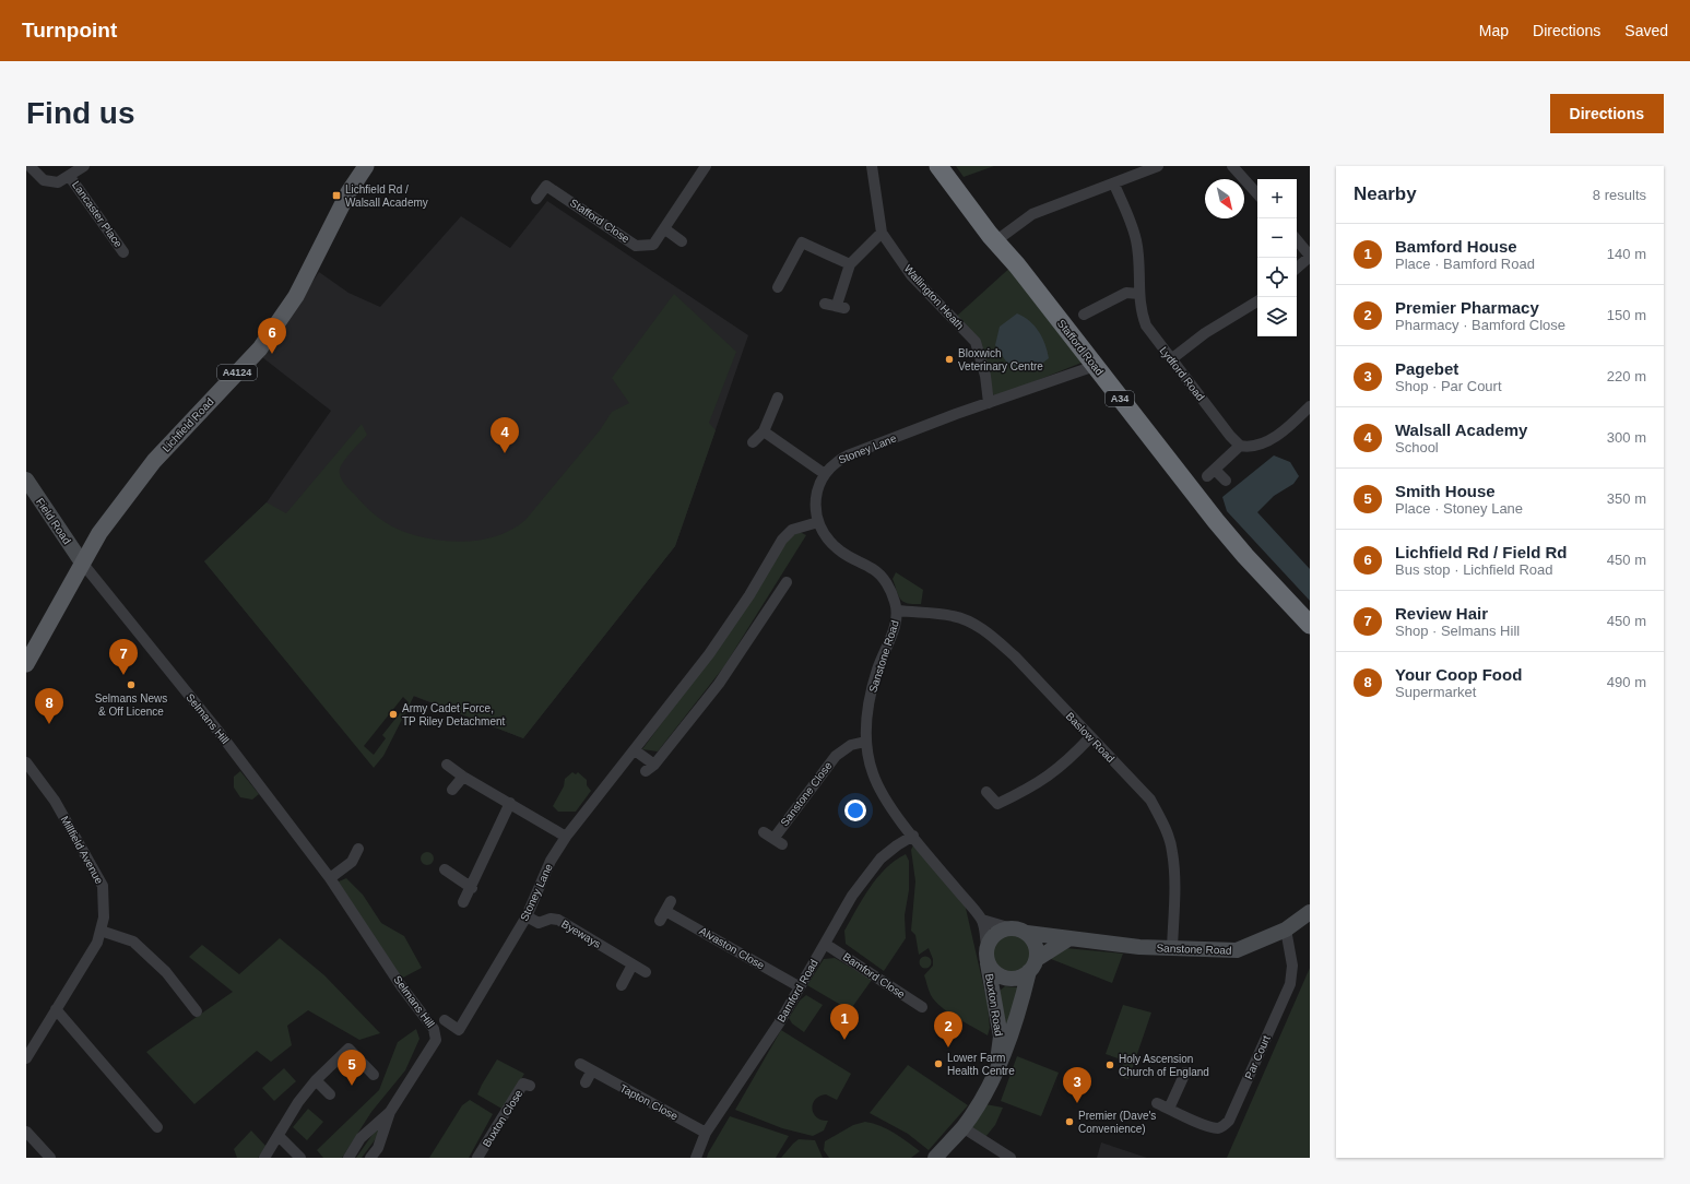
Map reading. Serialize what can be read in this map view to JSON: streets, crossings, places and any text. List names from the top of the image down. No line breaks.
{"streets":{"highway":["Stafford Road","A34"],"main road":["A4124","Lichfield Road"],"street":["Lancaster Place","Stafford Close","Wallington Heath","Lydford Road","Stoney Lane","Field Road","Sanstone Road","Selmans Hill","Baslow Road","Sanstone Close","Millfield Avenue","Byeways","Alvaston Close","Bamford Close","Bamford Road","Buxton Road","Par Court","Tapton Close","Buxton Close"]},"crossings":[["Wallington Heath","Stoney Lane"],["Stafford Road","Stoney Lane"],["Lichfield Road","Field Road"],["Lichfield Road","Selmans Hill"],["Stoney Lane","Sanstone Road"],["Stoney Lane","Byeways"],["Field Road","Selmans Hill"],["Sanstone Road","Baslow Road"],["Sanstone Road","Sanstone Close"],["Sanstone Road","Bamford Road"],["Sanstone Road","Buxton Road"],["Sanstone Road","Par Court"],["Alvaston Close","Bamford Road"],["Bamford Close","Bamford Road"],["Bamford Road","Tapton Close"]],"places":{"transit":["Lichfield Rd / Walsall Academy"],"other":["Bloxwich Veterinary Centre","Selmans News & Off Licence","Army Cadet Force, TP Riley Detachment","Lower Farm Health Centre","Holy Ascension Church of England","Premier (Dave's Convenience)"]},"north":"bottom right","page":{"header":"Turnpoint","nav":["Map","Directions","Saved"],"buttons":"Directions","title":"Find us","heading":["Nearby","8 results"],"map_buttons":["+","−"],"list":[{"mark":"1","name":"Bamford House","note":"Place · Bamford Road","value":"140 m"},{"mark":"2","name":"Premier Pharmacy","note":"Pharmacy · Bamford Close","value":"150 m"},{"mark":"3","name":"Pagebet","note":"Shop · Par Court","value":"220 m"},{"mark":"4","name":"Walsall Academy","note":"School","value":"300 m"},{"mark":"5","name":"Smith House","note":"Place · Stoney Lane","value":"350 m"},{"mark":"6","name":"Lichfield Rd / Field Rd","note":"Bus stop · Lichfield Road","value":"450 m"},{"mark":"7","name":"Review Hair","note":"Shop · Selmans Hill","value":"450 m"},{"mark":"8","name":"Your Coop Food","note":"Supermarket","value":"490 m"}],"pins":["6","4","7","8","1","2","5","3"]}}
